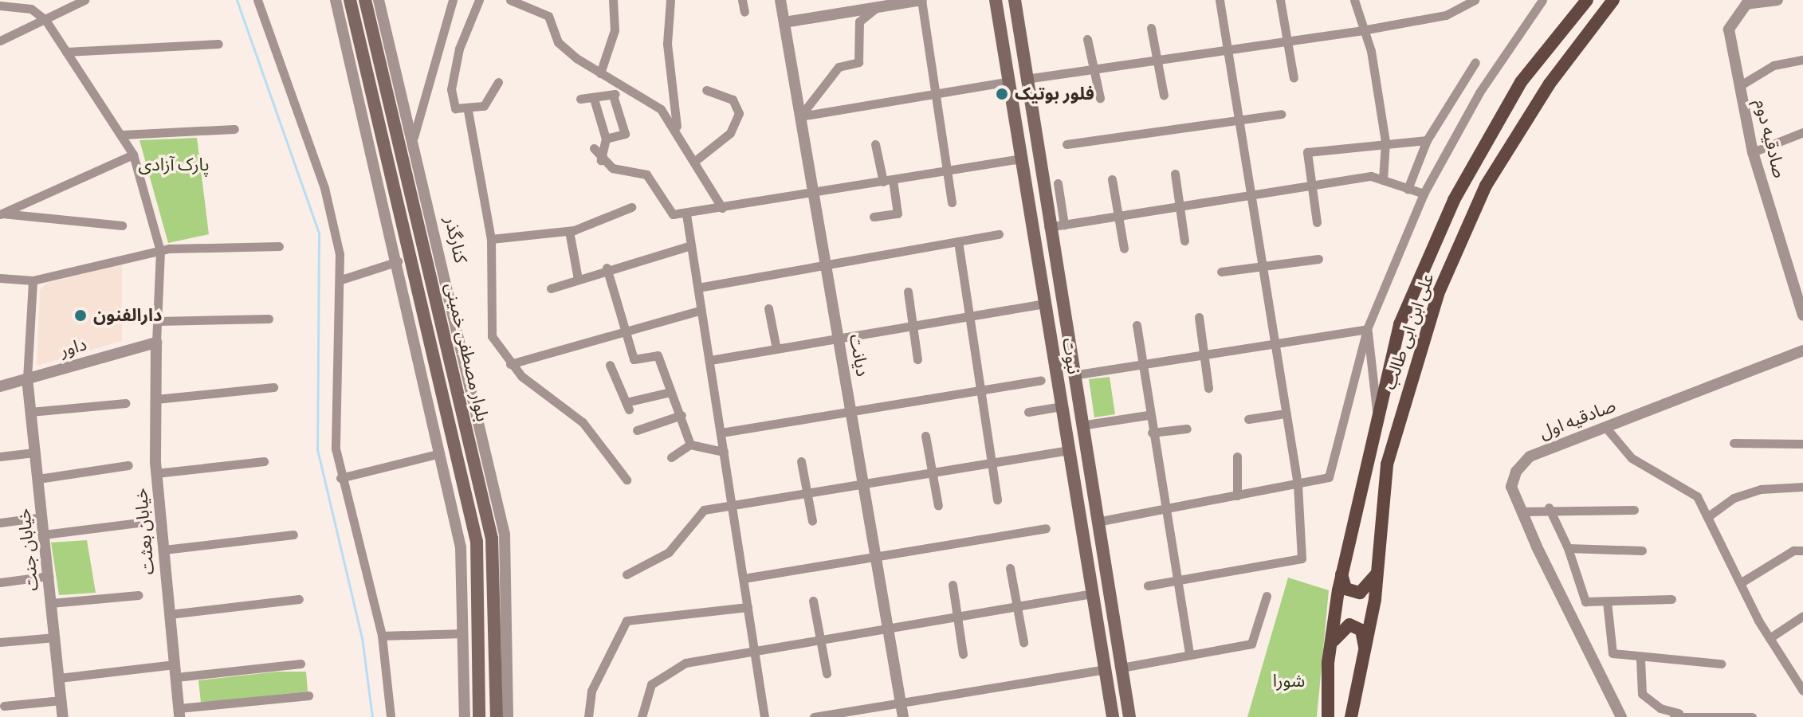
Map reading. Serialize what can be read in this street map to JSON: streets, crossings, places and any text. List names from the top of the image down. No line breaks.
{"streets":{"main road":["علی ابن ابی طالب","بلوار مصطفی خمینی","نبوت"],"street":["صادقیه دوم","کنارگذر","داور","دیانت","صادقیه اول","خیابان بعثت","خیابان جنت"]},"crossings":[["داور","خیابان بعثت"],["داور","خیابان جنت"]],"parks":["پارک آزادی","شورا"],"places":["فلور بوتیک","دارالفنون"]}
